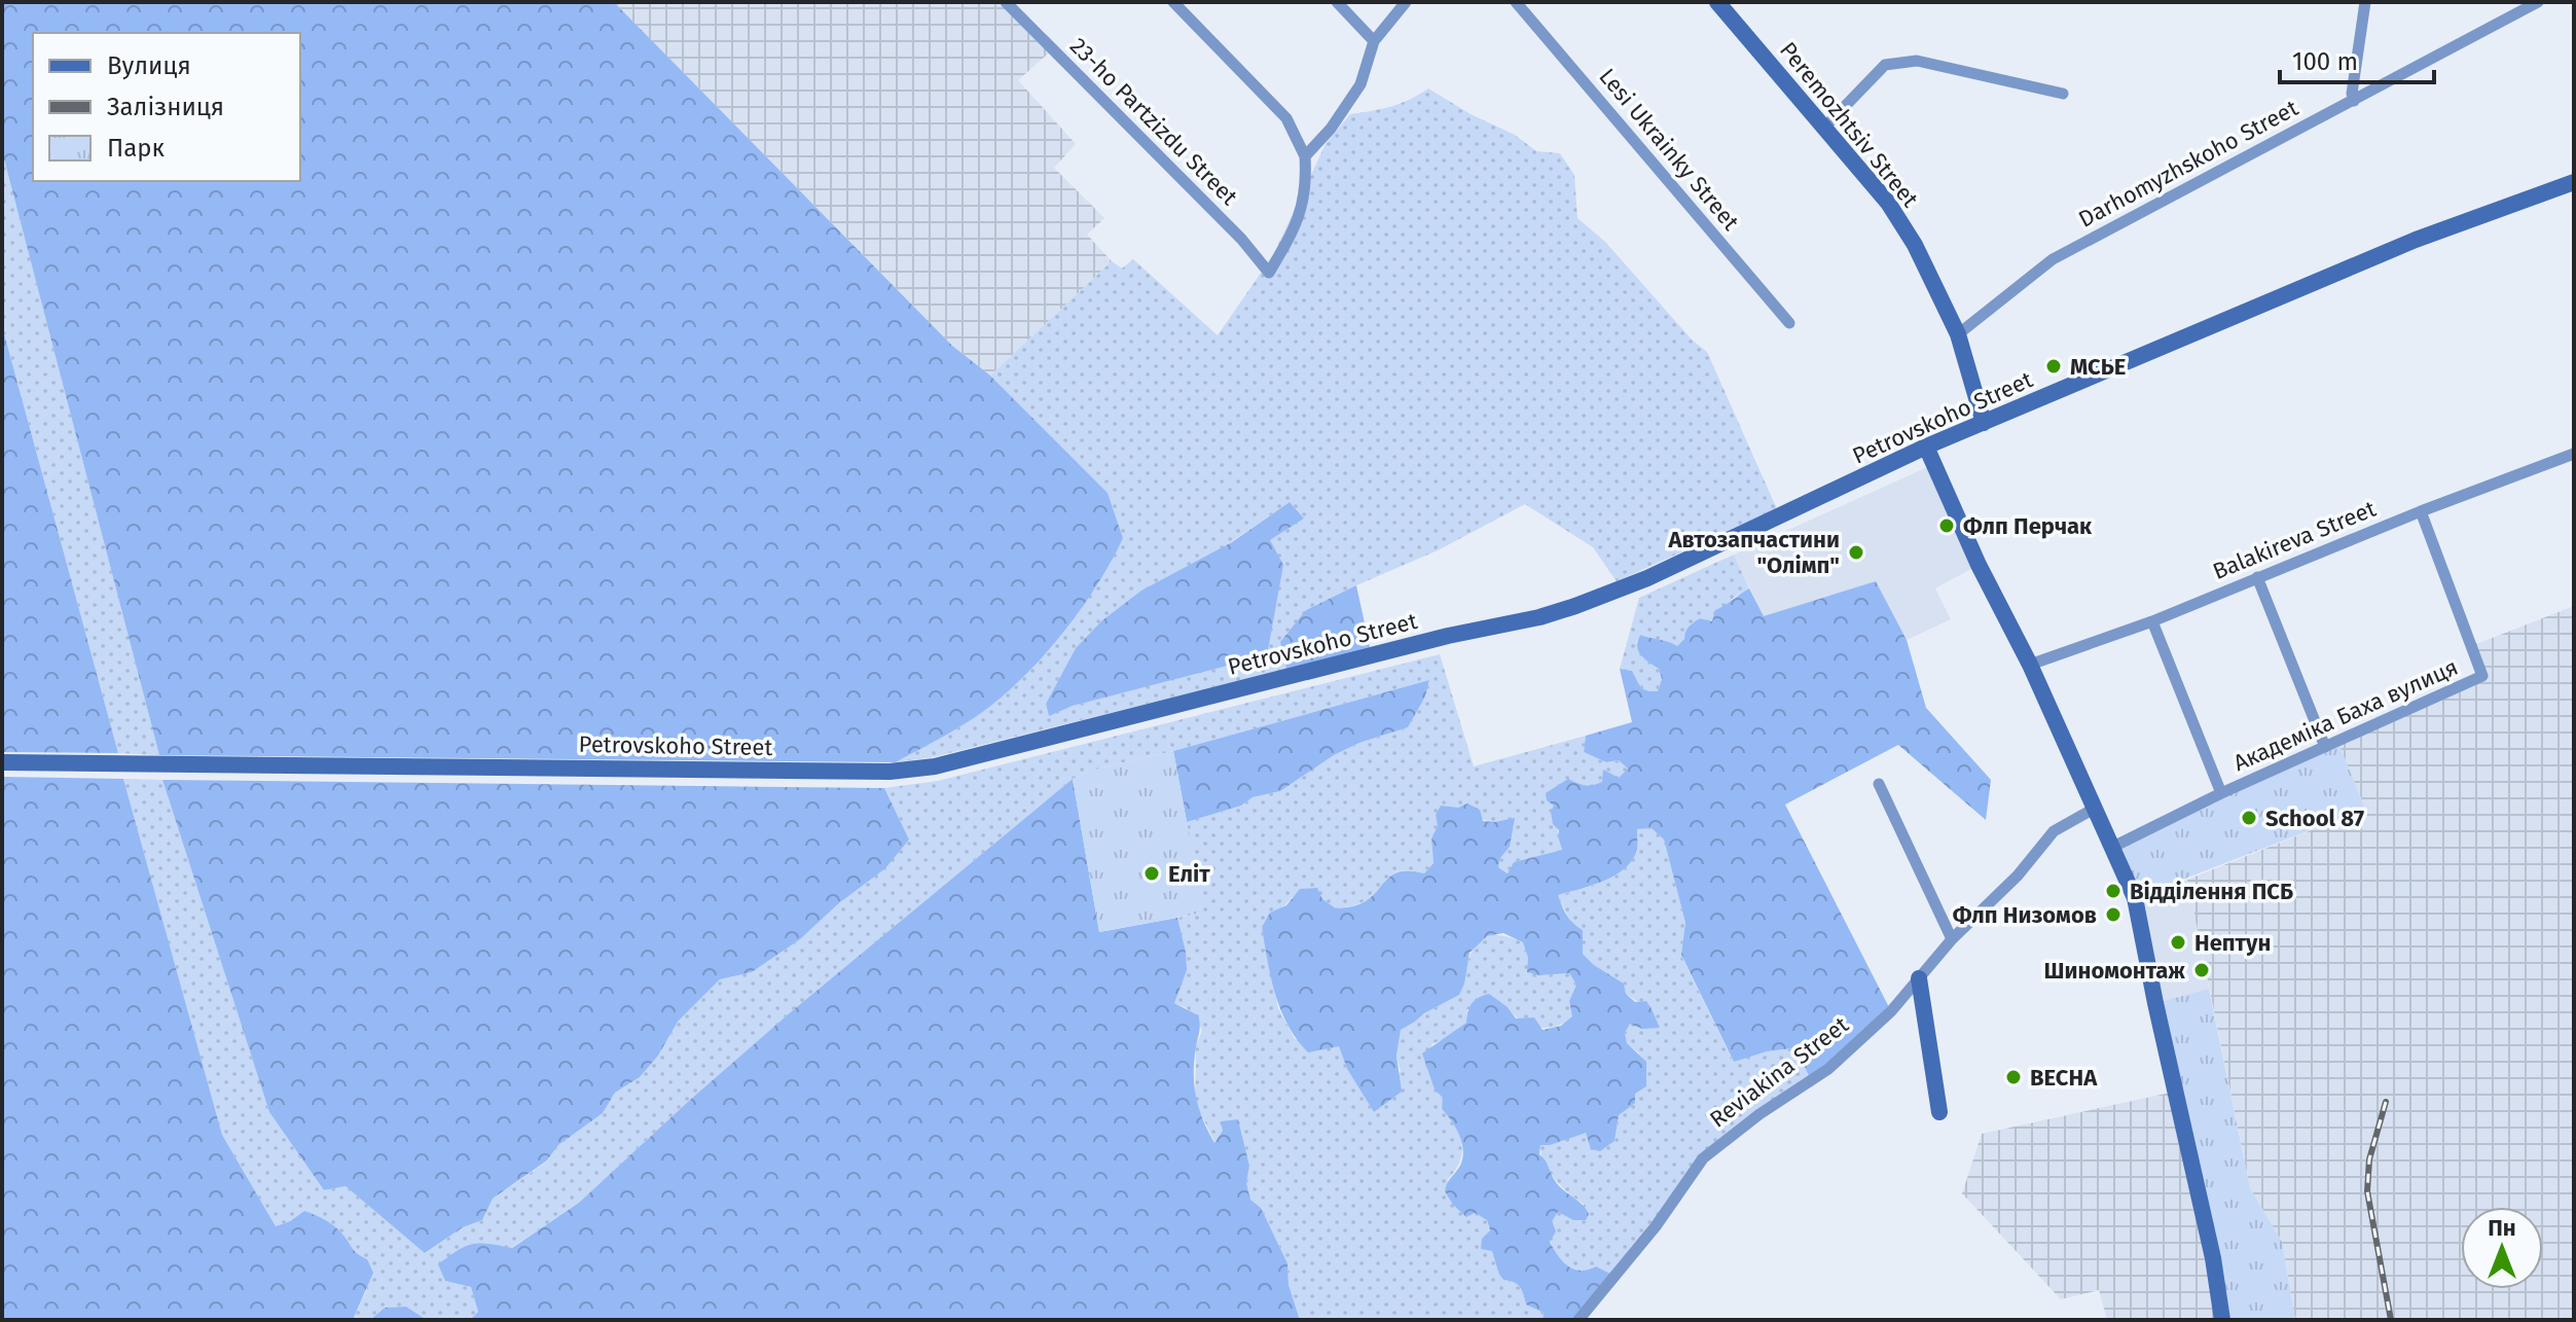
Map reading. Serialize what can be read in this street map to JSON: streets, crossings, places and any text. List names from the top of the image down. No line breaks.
{"streets":{"main road":["Peremozhtsiv Street","Petrovskoho Street"],"street":["23-ho Partzizdu Street","Lesi Ukrainky Street","Darhomyzhskoho Street","Balakireva Street","Академіка Баха вулиця","Reviakina Street"]},"crossings":[["Peremozhtsiv Street","Darhomyzhskoho Street"],["Peremozhtsiv Street","Petrovskoho Street"],["Balakireva Street","Академіка Баха вулиця"]],"places":["МСЬЕ","Флп Перчак","Автозапчастини \"Олімп\"","School 87","Еліт","Відділення ПСБ","Флп Низомов","Нептун","Шиномонтаж","ВЕСНА"],"legend":["Вулиця","Залізниця","Парк"],"scale_bar":"100 m","north":"top"}
